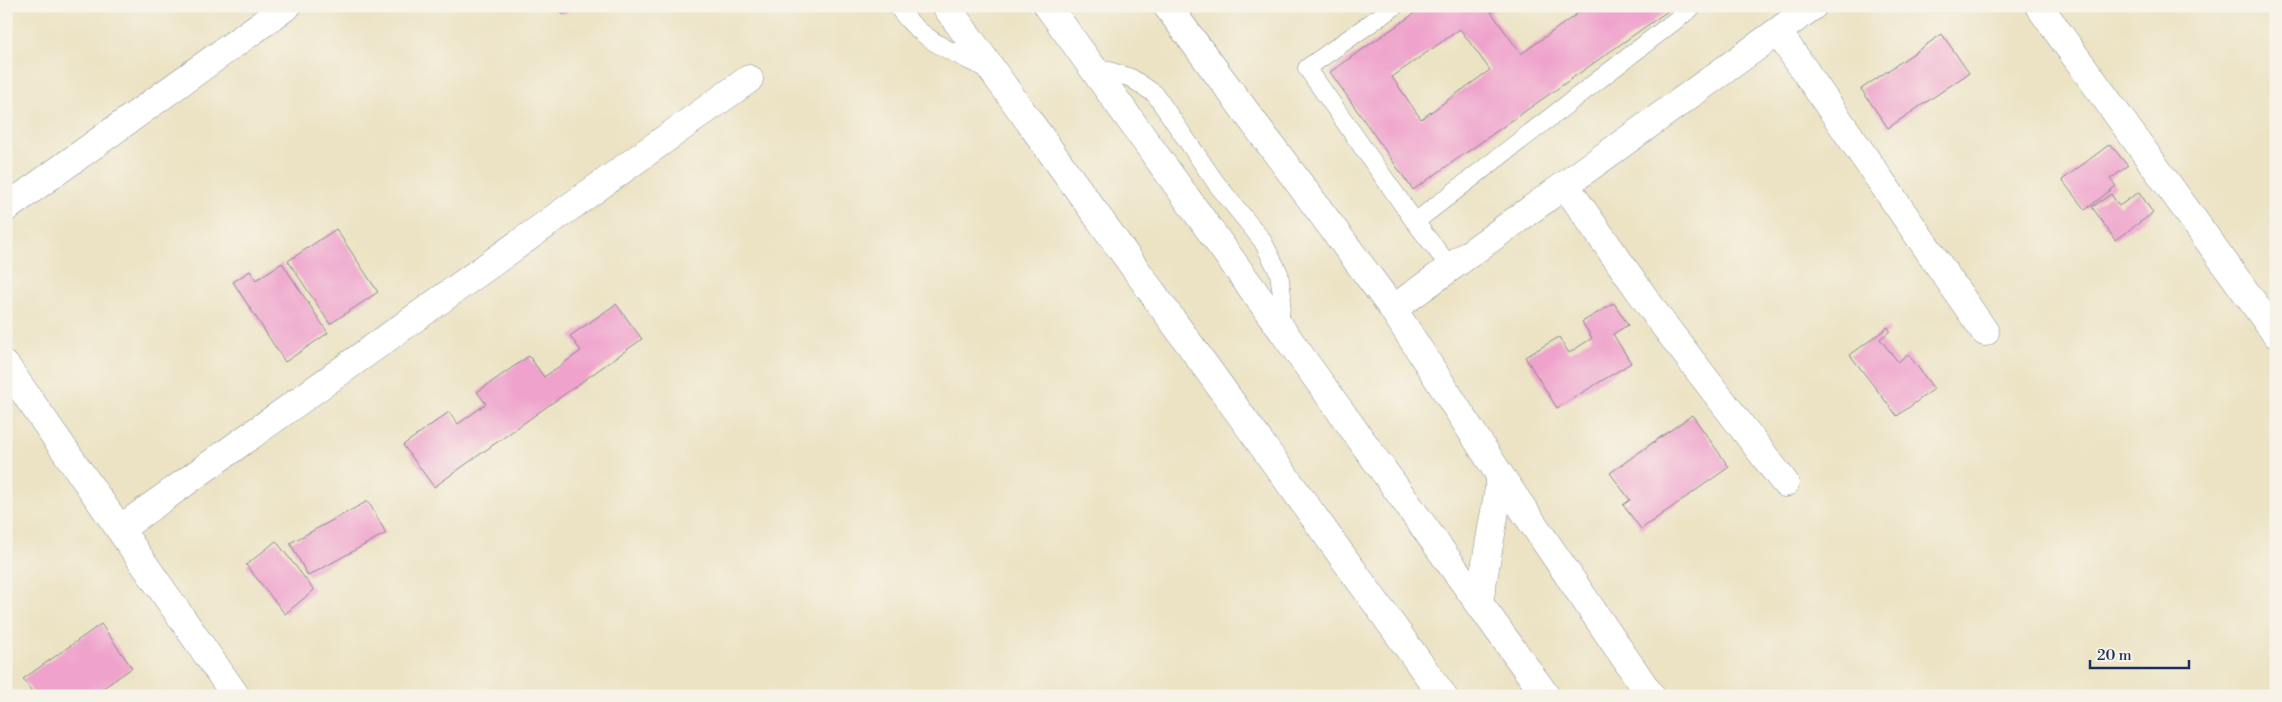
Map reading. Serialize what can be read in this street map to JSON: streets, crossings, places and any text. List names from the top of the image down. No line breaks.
{"scale_bar":"20 m"}
